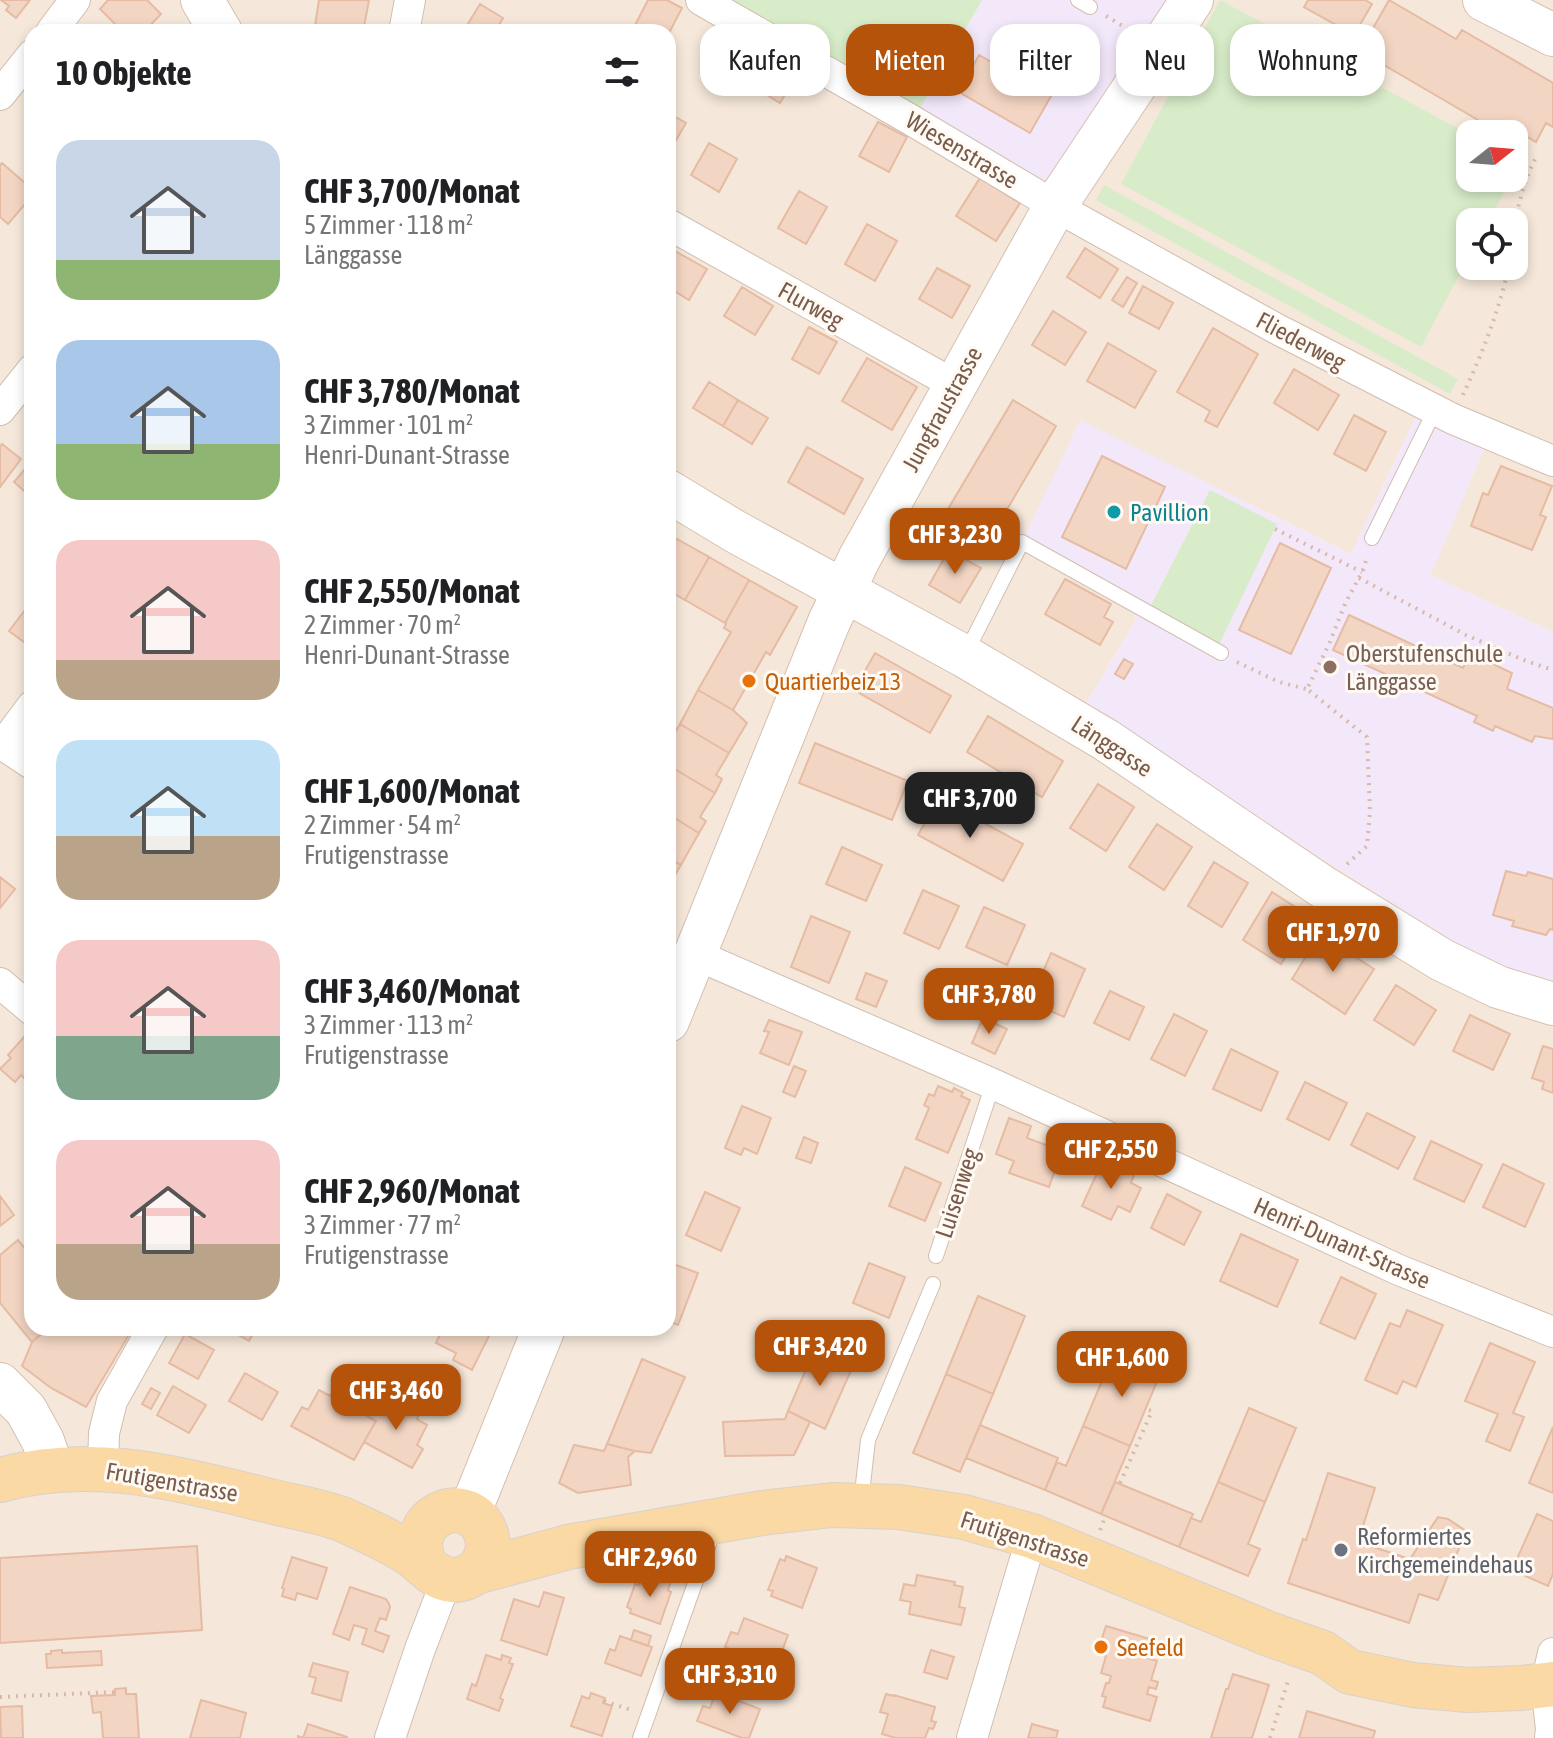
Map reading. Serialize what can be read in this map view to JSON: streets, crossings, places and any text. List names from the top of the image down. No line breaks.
{"streets":{"main road":["Frutigenstrasse"],"street":["Wiesenstrasse","Flurweg","Fliederweg","Jungfraustrasse","Länggasse","Henri-Dunant-Strasse"],"lane":["Luisenweg"]},"crossings":[["Wiesenstrasse","Fliederweg"],["Wiesenstrasse","Jungfraustrasse"],["Flurweg","Jungfraustrasse"],["Fliederweg","Jungfraustrasse"],["Jungfraustrasse","Länggasse"],["Jungfraustrasse","Henri-Dunant-Strasse"],["Luisenweg","Henri-Dunant-Strasse"]],"places":["Pavillion","Oberstufenschule Länggasse","Quartierbeiz 13","Reformiertes Kirchgemeindehaus","Seefeld"],"north":"right","page":{"chip":["Kaufen","Mieten","Filter","Neu","Wohnung"],"heading":"10 Objekte","list":[{"name":"CHF 3,700/Monat","note":"5 Zimmer · 118 m² · Länggasse"},{"name":"CHF 3,780/Monat","note":"3 Zimmer · 101 m² · Henri-Dunant-Strasse"},{"name":"CHF 2,550/Monat","note":"2 Zimmer · 70 m² · Henri-Dunant-Strasse"},{"name":"CHF 1,600/Monat","note":"2 Zimmer · 54 m² · Frutigenstrasse"},{"name":"CHF 3,460/Monat","note":"3 Zimmer · 113 m² · Frutigenstrasse"},{"name":"CHF 2,960/Monat","note":"3 Zimmer · 77 m² · Frutigenstrasse"}],"price":["CHF 3,230","CHF 3,700","CHF 1,970","CHF 3,780","CHF 2,550","CHF 3,420","CHF 1,600","CHF 3,460","CHF 2,960","CHF 3,310"]}}
